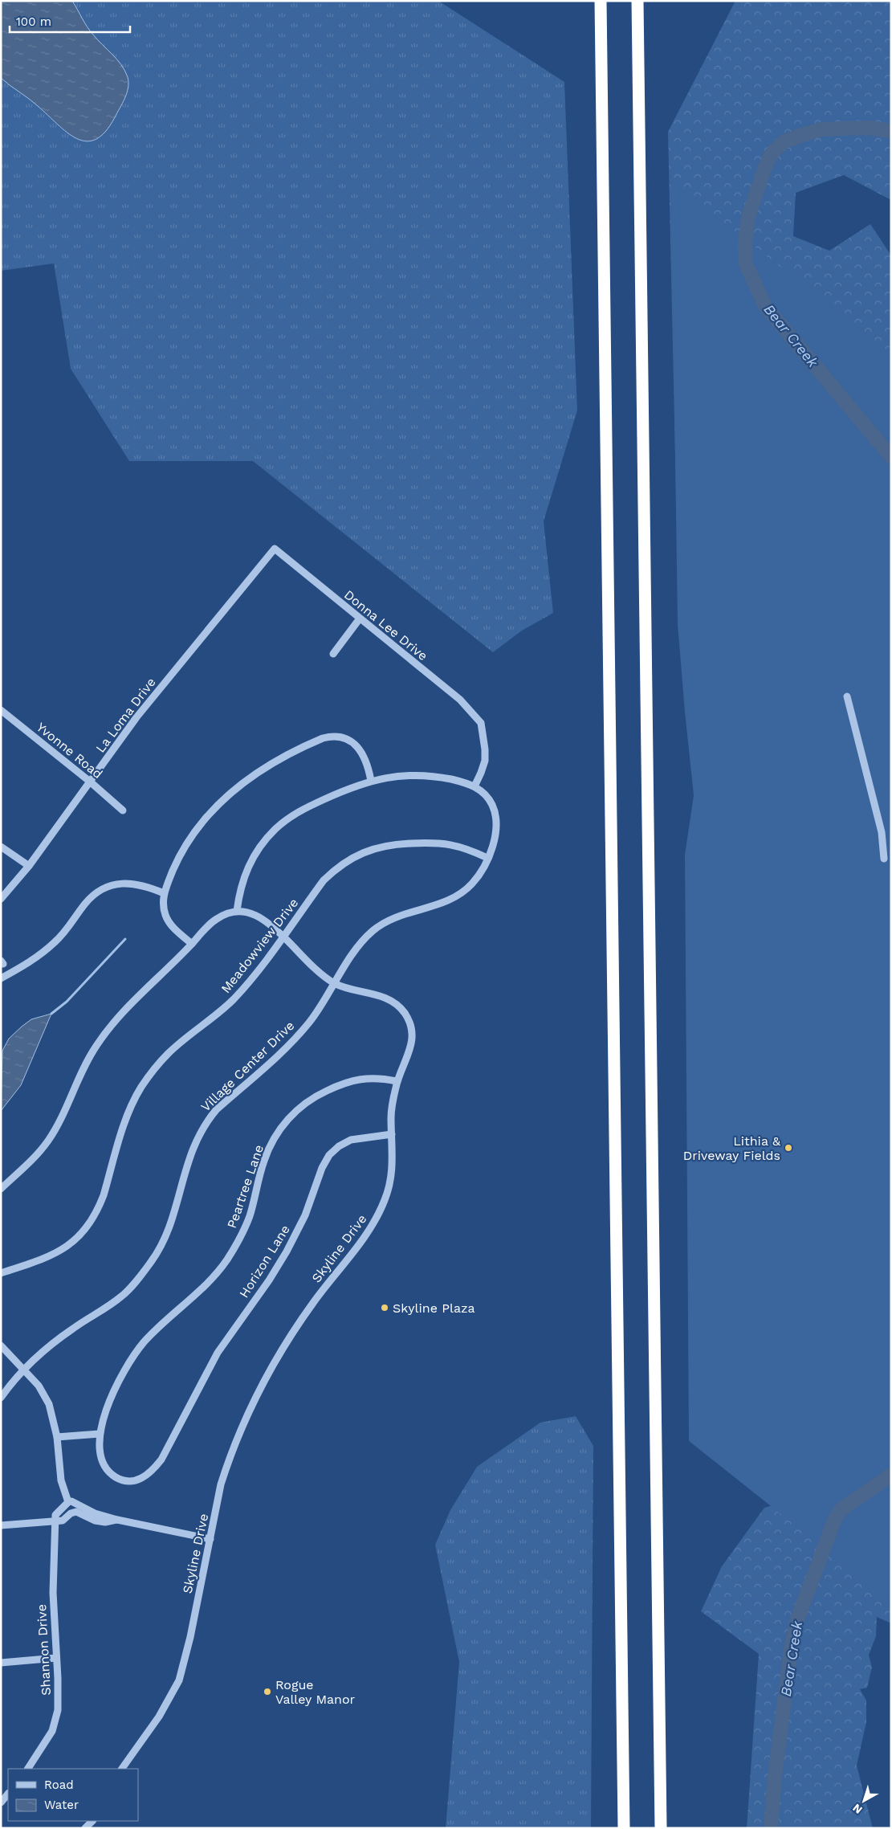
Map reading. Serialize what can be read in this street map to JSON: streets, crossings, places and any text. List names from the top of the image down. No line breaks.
{"streets":{"street":["Donna Lee Drive","La Loma Drive","Yvonne Road","Meadowview Drive","Village Center Drive","Peartree Lane","Skyline Drive","Horizon Lane","Shannon Drive"]},"crossings":[["Donna Lee Drive","La Loma Drive"],["Donna Lee Drive","Village Center Drive"],["La Loma Drive","Yvonne Road"],["Meadowview Drive","Village Center Drive"],["Meadowview Drive","Skyline Drive"],["Village Center Drive","Skyline Drive"],["Peartree Lane","Skyline Drive"],["Peartree Lane","Horizon Lane"],["Skyline Drive","Horizon Lane"]],"water":["Bear Creek"],"places":["Lithia & Driveway Fields","Skyline Plaza","Rogue Valley Manor"],"legend":["Road","Water"],"scale_bar":"100 m","north":"bottom left"}
